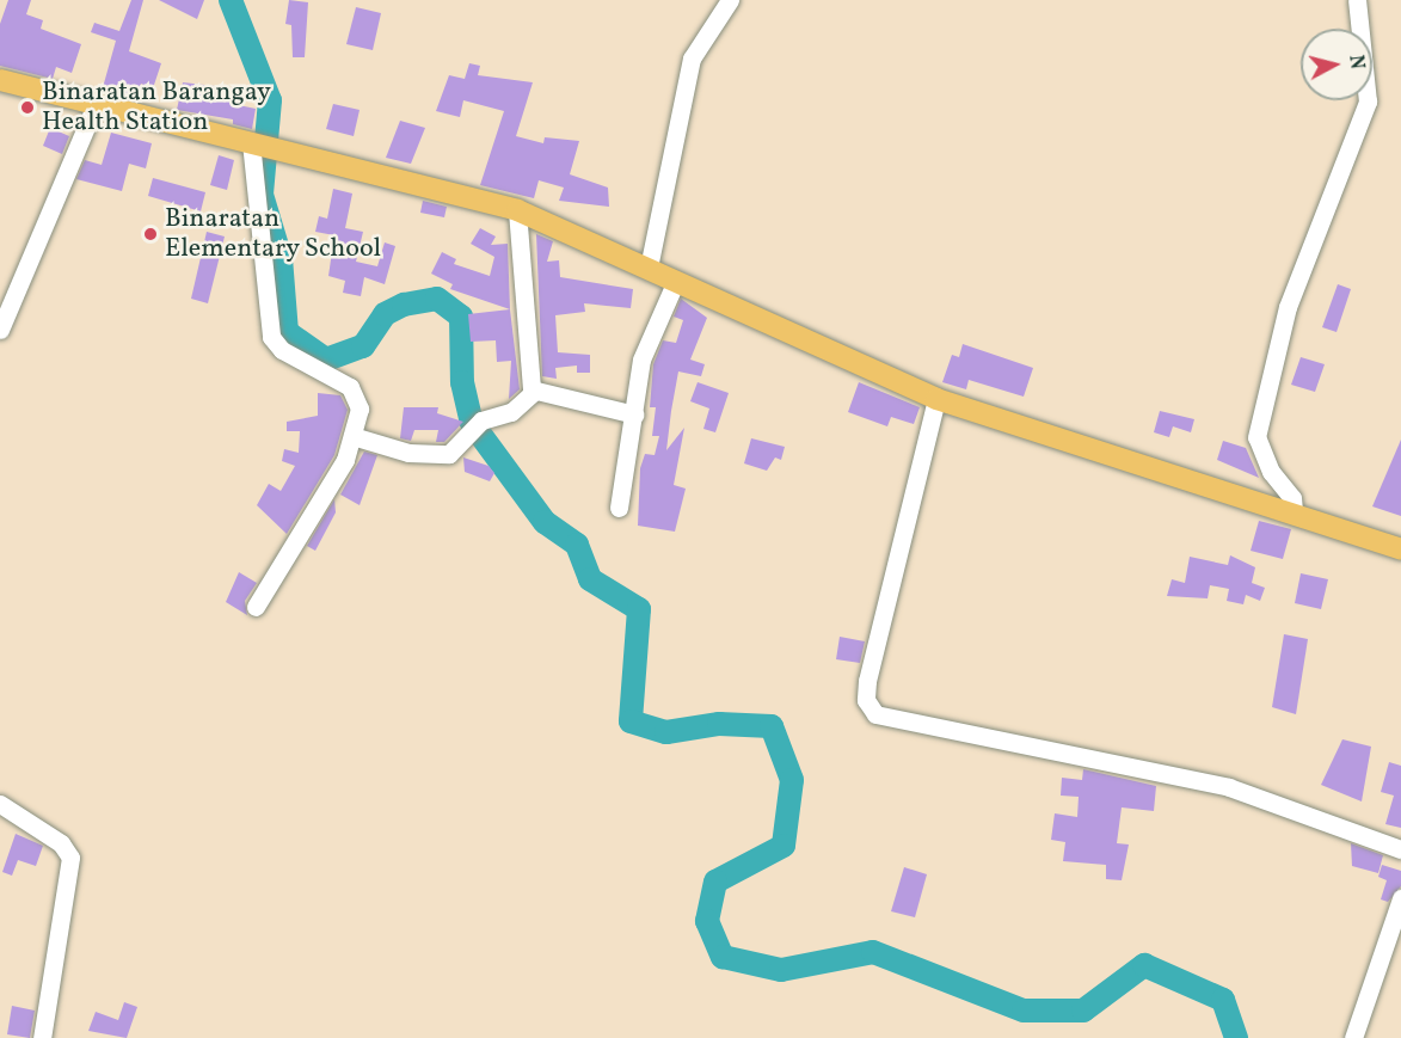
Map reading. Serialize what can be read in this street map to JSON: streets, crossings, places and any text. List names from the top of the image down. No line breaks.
{"places":["Binaratan Barangay Health Station","Binaratan Elementary School"],"north":"right"}
